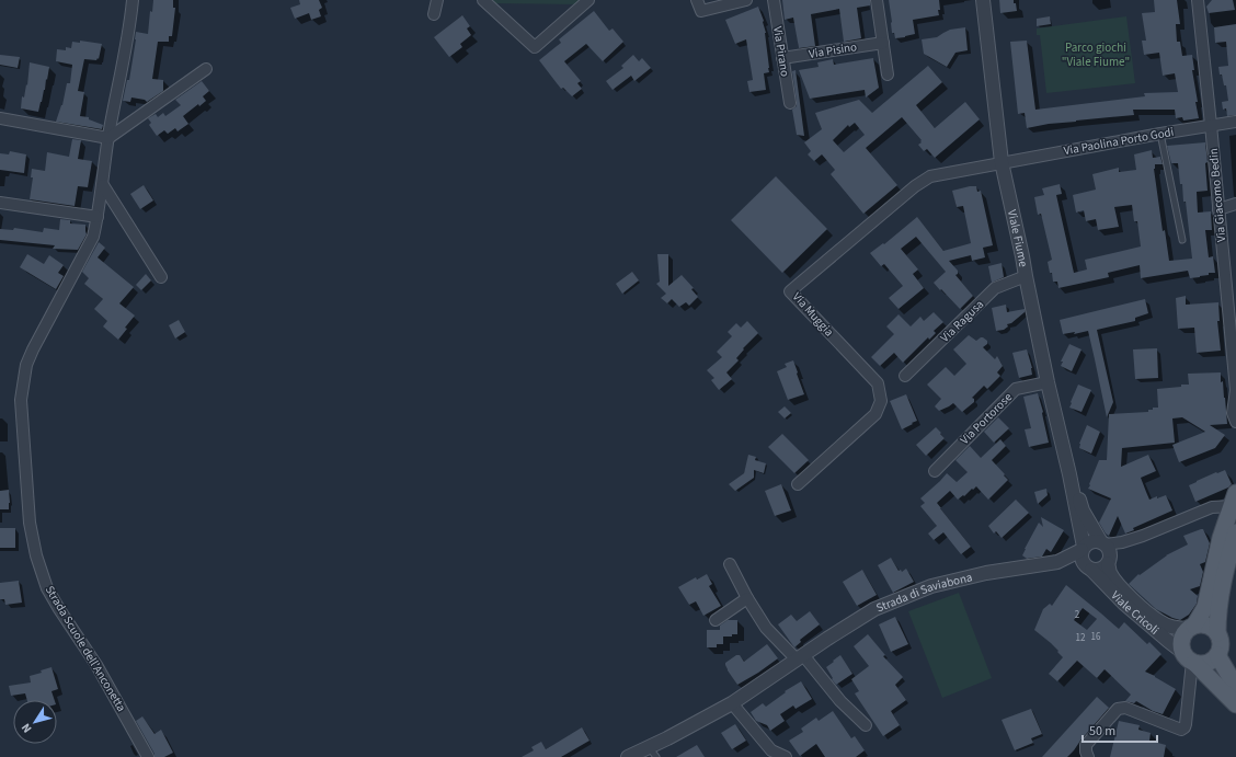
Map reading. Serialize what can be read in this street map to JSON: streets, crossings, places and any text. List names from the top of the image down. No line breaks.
{"streets":{"main road":["Viale Cricoli"],"street":["Via Pisino","Via Pirano","Via Paolina Porto Godi","Via Giacomo Bedin","Viale Fiume","Via Muggia","Via Ragusa","Via Portorose","Strada di Saviabona","Strada Scuole dell'Anconetta"]},"crossings":[["Via Pisino","Via Pirano"],["Via Paolina Porto Godi","Via Giacomo Bedin"],["Via Paolina Porto Godi","Viale Fiume"],["Via Paolina Porto Godi","Via Muggia"],["Viale Fiume","Via Muggia"],["Viale Fiume","Via Ragusa"],["Viale Fiume","Via Portorose"],["Viale Fiume","Strada di Saviabona"],["Viale Fiume","Viale Cricoli"],["Strada di Saviabona","Viale Cricoli"]],"parks":["Parco giochi \"Viale Fiume\""],"house_numbers":["2","16","12"],"scale_bar":"50 m","north":"bottom left"}
